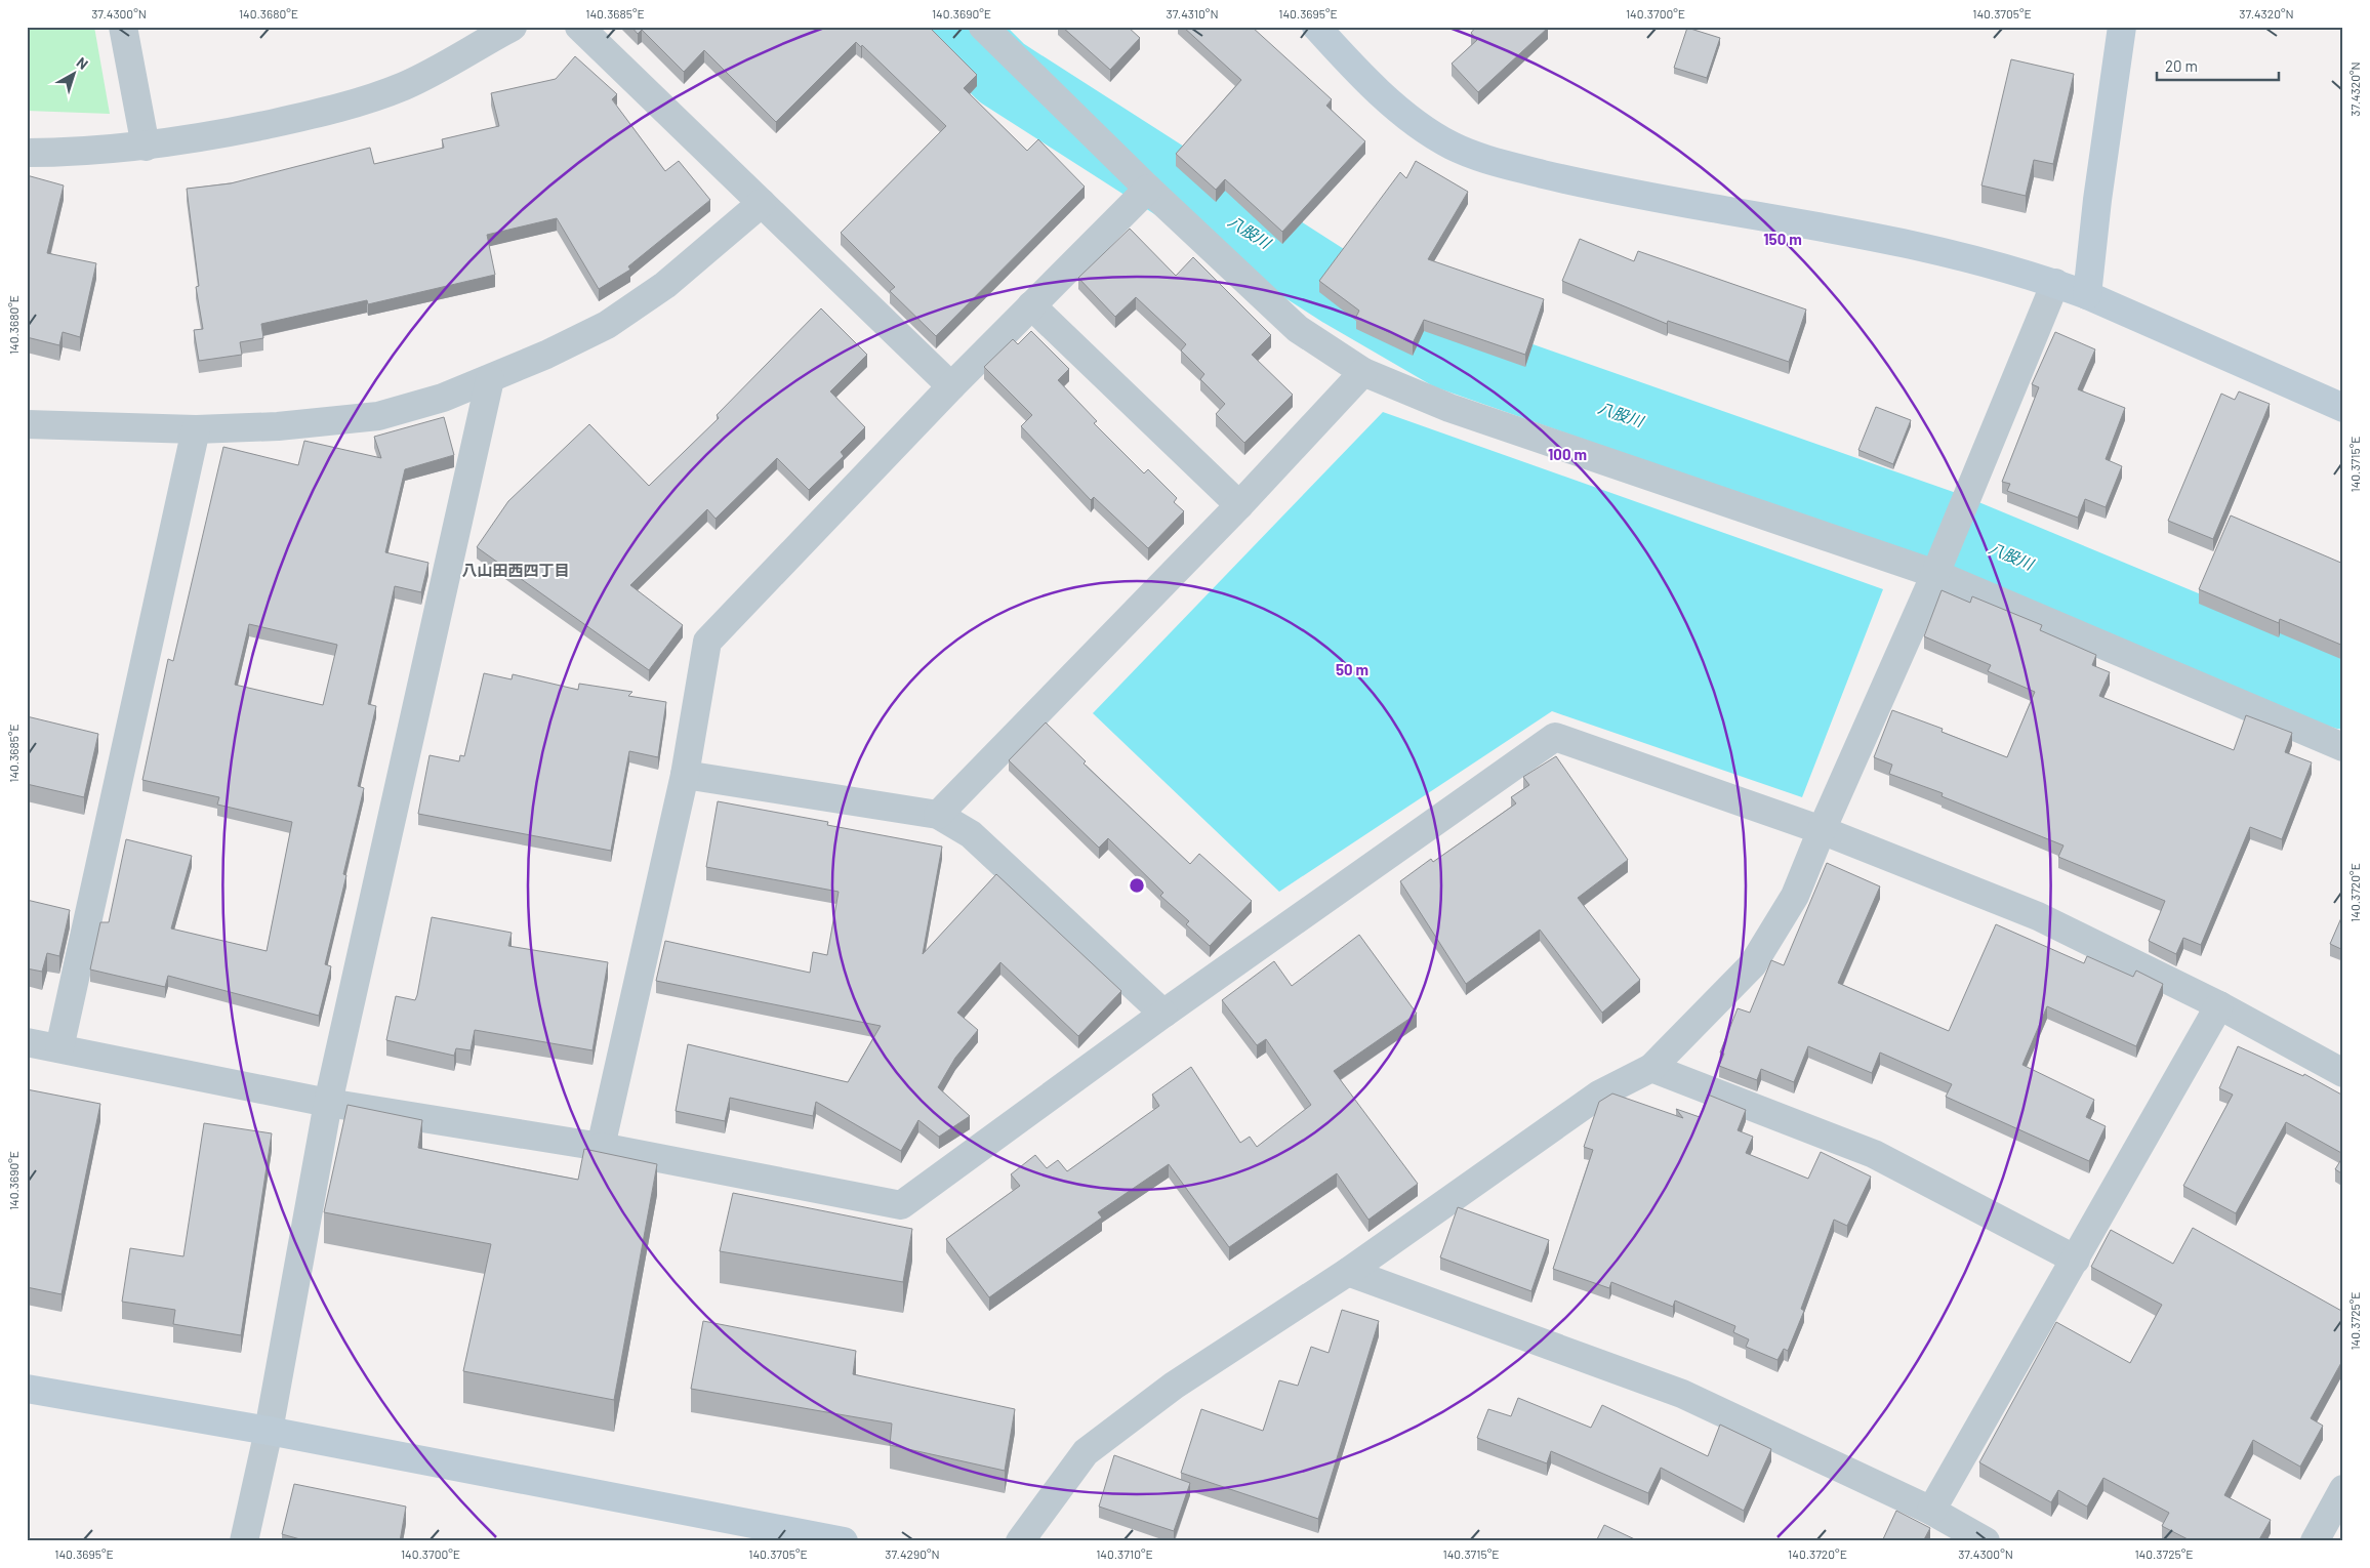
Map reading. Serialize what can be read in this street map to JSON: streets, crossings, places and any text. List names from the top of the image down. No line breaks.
{"districts":["八山田西四丁目"],"water":["八股川"],"scale_bar":"20 m","north":"top right","coordinates":["37.4300°N","140.3680°E","140.3685°E","140.3690°E","37.4310°N","140.3695°E","140.3700°E","140.3705°E","37.4320°N","140.3715°E","140.3720°E","140.3725°E","37.4290°N","140.3710°E"],"rings":["150 m","100 m","50 m"]}
